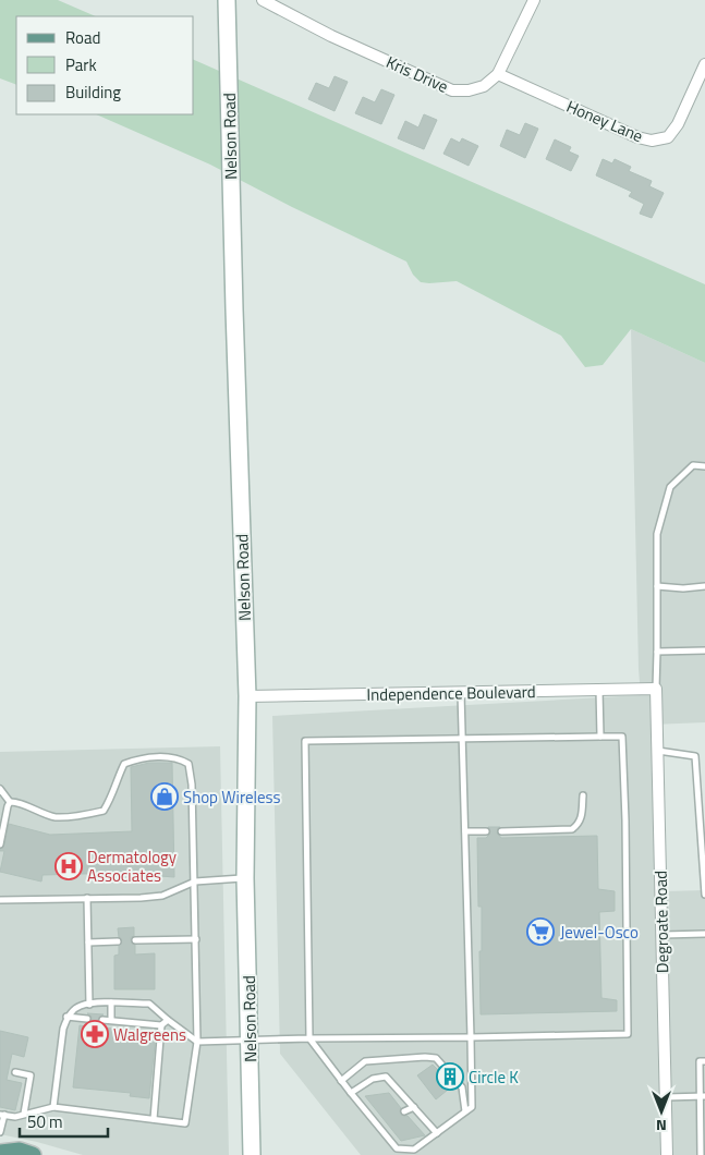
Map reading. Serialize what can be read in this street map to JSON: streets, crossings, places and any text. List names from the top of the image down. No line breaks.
{"streets":{"street":["Kris Drive","Honey Lane","Nelson Road","Independence Boulevard","Degroate Road"]},"crossings":[["Kris Drive","Honey Lane"],["Nelson Road","Independence Boulevard"],["Independence Boulevard","Degroate Road"]],"places":{"shop":["Shop Wireless"],"hospital":["Dermatology Associates"],"supermarket":["Jewel-Osco"],"pharmacy":["Walgreens"],"building":["Circle K"]},"legend":["Road","Park","Building"],"scale_bar":"50 m","north":"bottom"}
